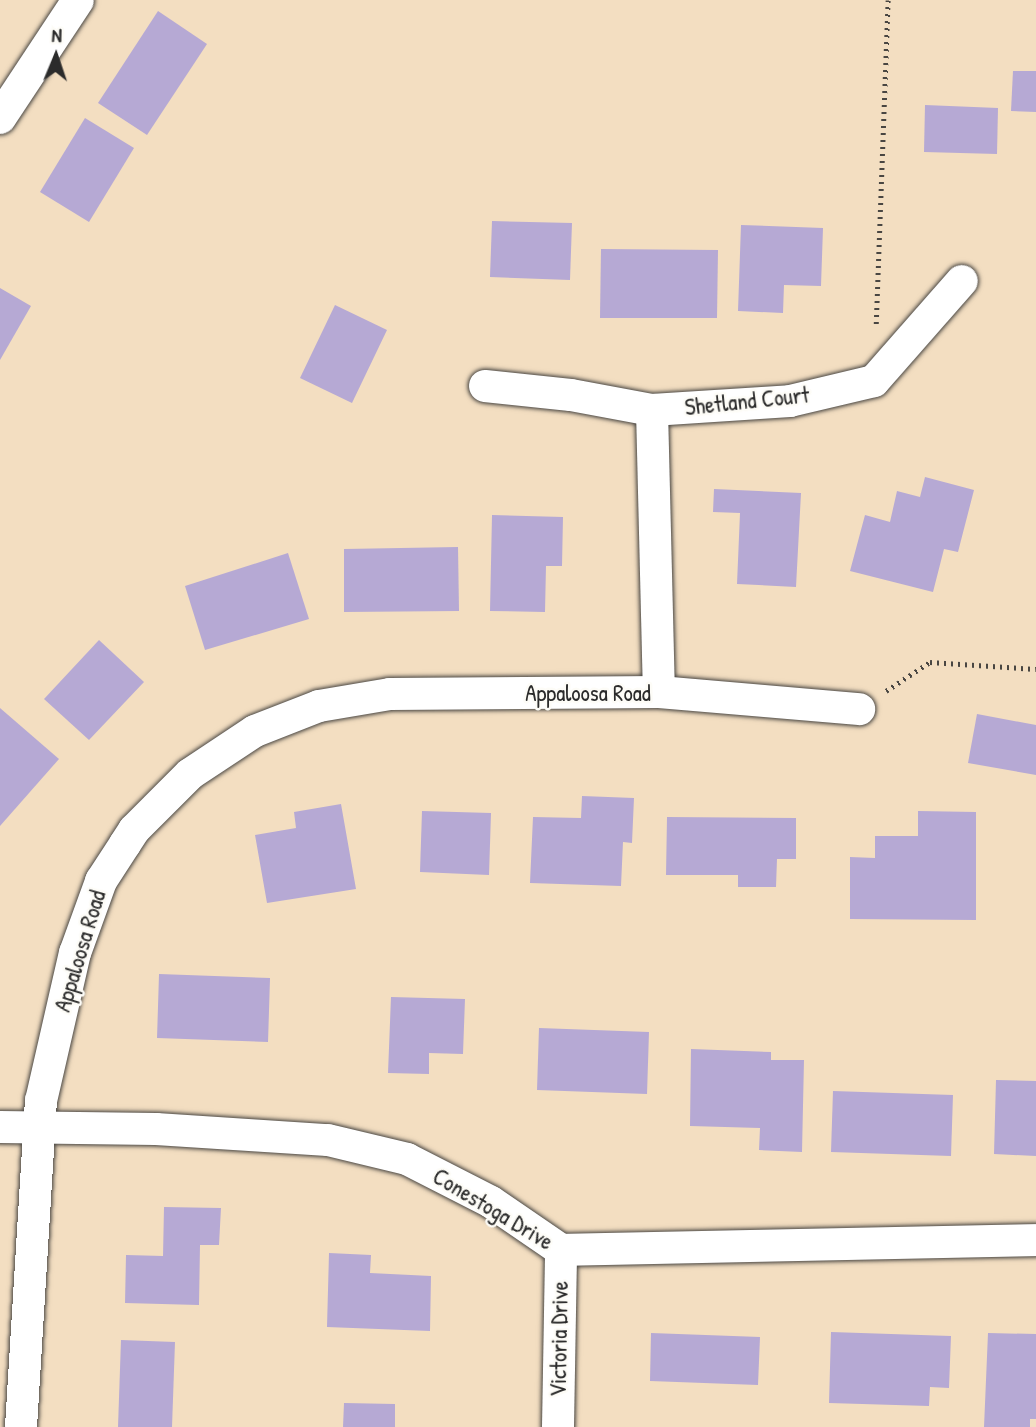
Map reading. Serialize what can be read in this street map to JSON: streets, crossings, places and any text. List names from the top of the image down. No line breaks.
{"streets":{"street":["Shetland Court","Appaloosa Road","Conestoga Drive","Victoria Drive"]},"crossings":[["Shetland Court","Appaloosa Road"],["Appaloosa Road","Conestoga Drive"],["Conestoga Drive","Victoria Drive"]],"north":"top"}
